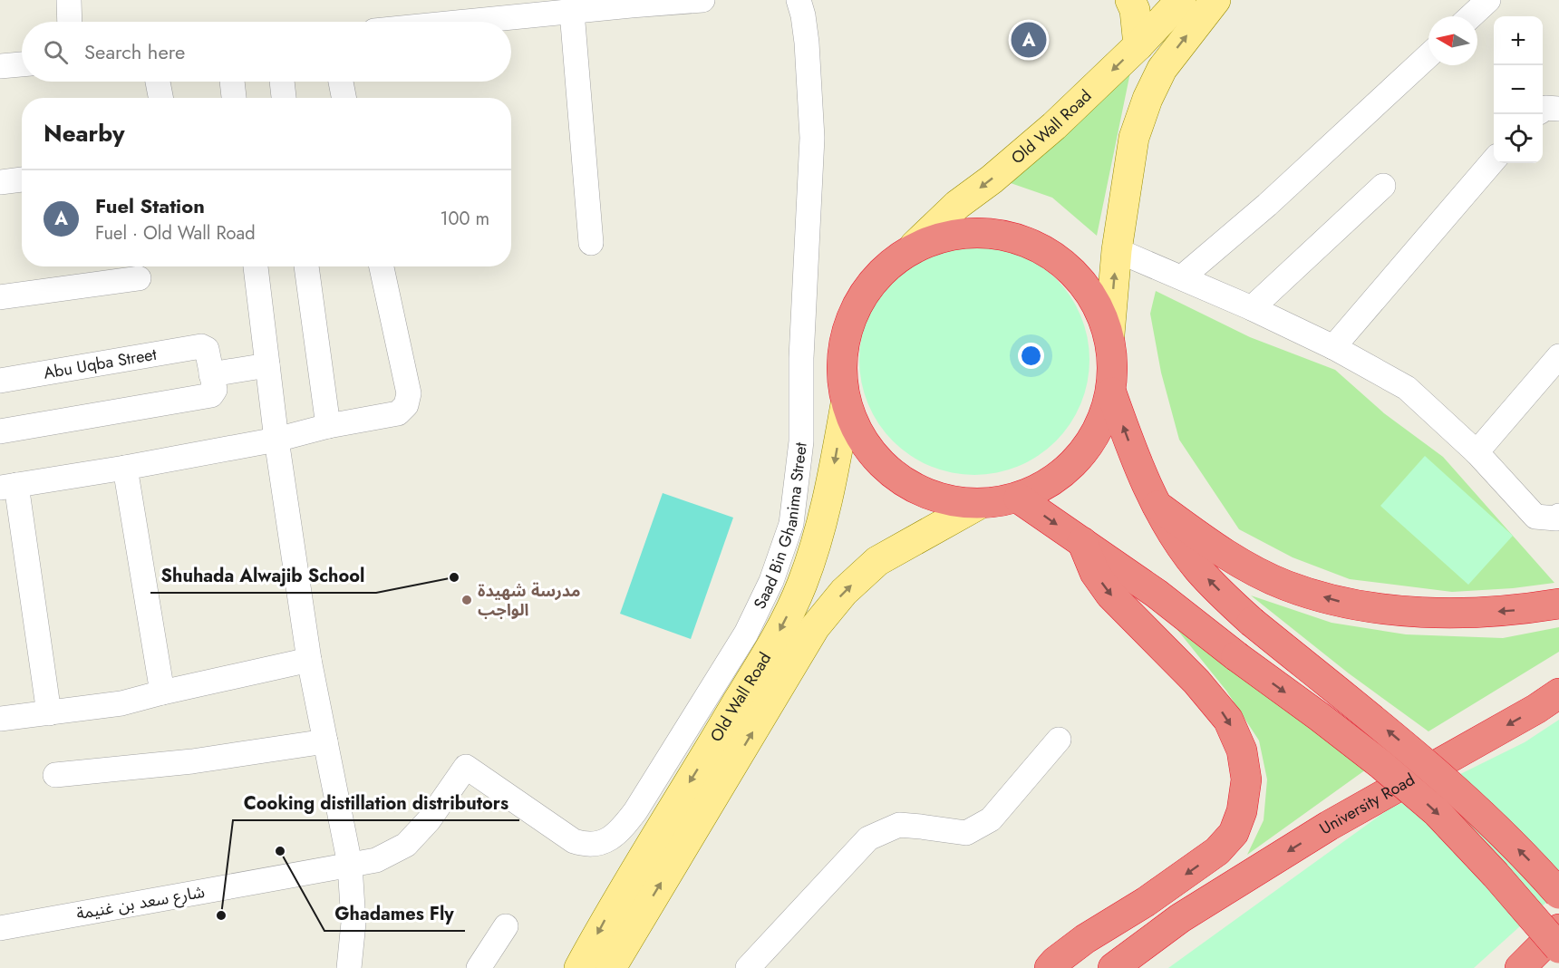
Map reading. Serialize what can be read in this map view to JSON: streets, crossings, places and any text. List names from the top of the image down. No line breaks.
{"streets":{"highway":["University Road"],"main road":["Old Wall Road"],"street":["Abu Uqba Street","شارع سعد بن غنيمة"]},"one_way":["University Road"],"places":["Shuhada Alwajib School","مدرسة شهيدة الواجب","Ghadames Fly","Cooking distillation distributors"],"north":"left","page":{"map_buttons":["+","−"],"pins":"A","search":"Search here","heading":"Nearby","list":[{"mark":"A","name":"Fuel Station","note":"Fuel · Old Wall Road","value":"100 m"}]}}
